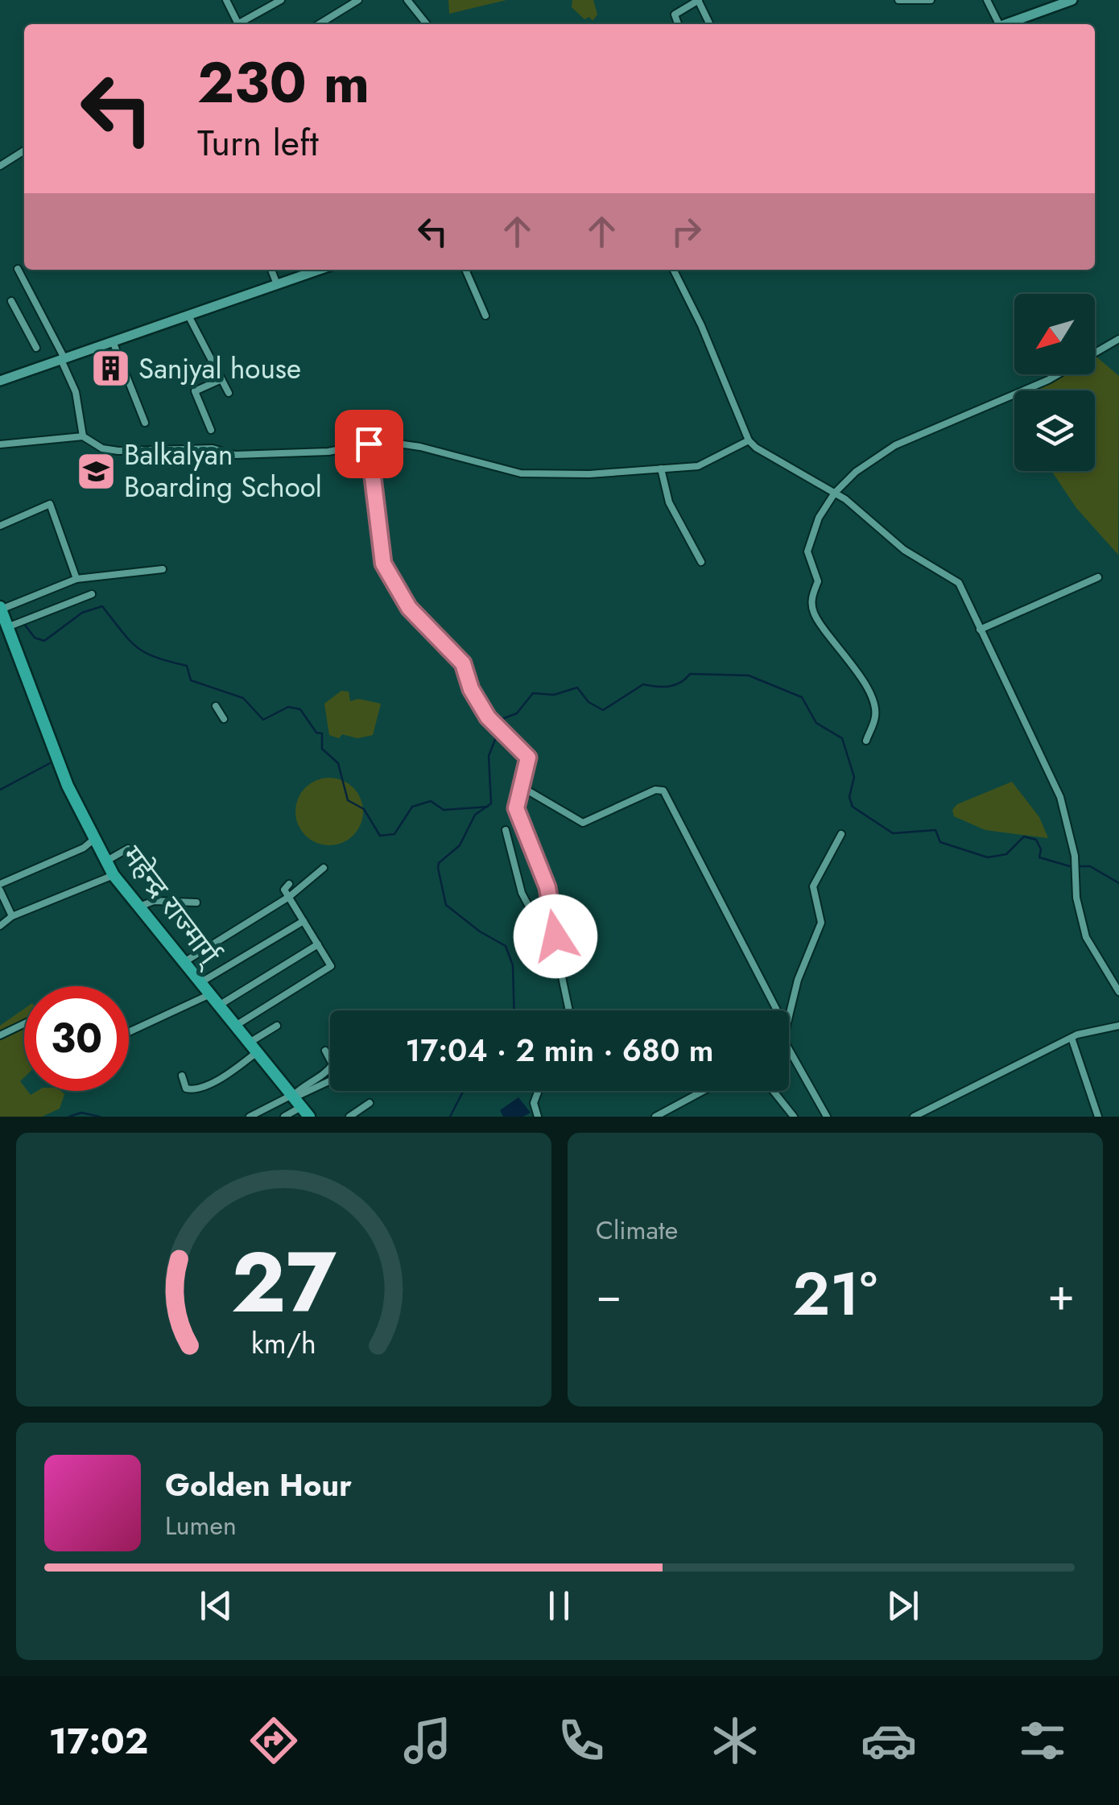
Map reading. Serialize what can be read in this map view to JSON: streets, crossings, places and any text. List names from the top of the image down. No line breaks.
{"streets":{"highway":["महेन्द्र राज्मार्ग्"]},"places":{"building":["Sanjyal house"],"school or university":["Balkalyan Boarding School"]},"north":"bottom left","page":{"turn":["230 m","Turn left"],"limit":"30","trip":"17:04 · 2 min · 680 m","tile":"Climate","heat":["−","21°","+"],"song":["Golden Hour","Lumen"],"tabs":"17:02","gauge":["27","km/h"]}}
